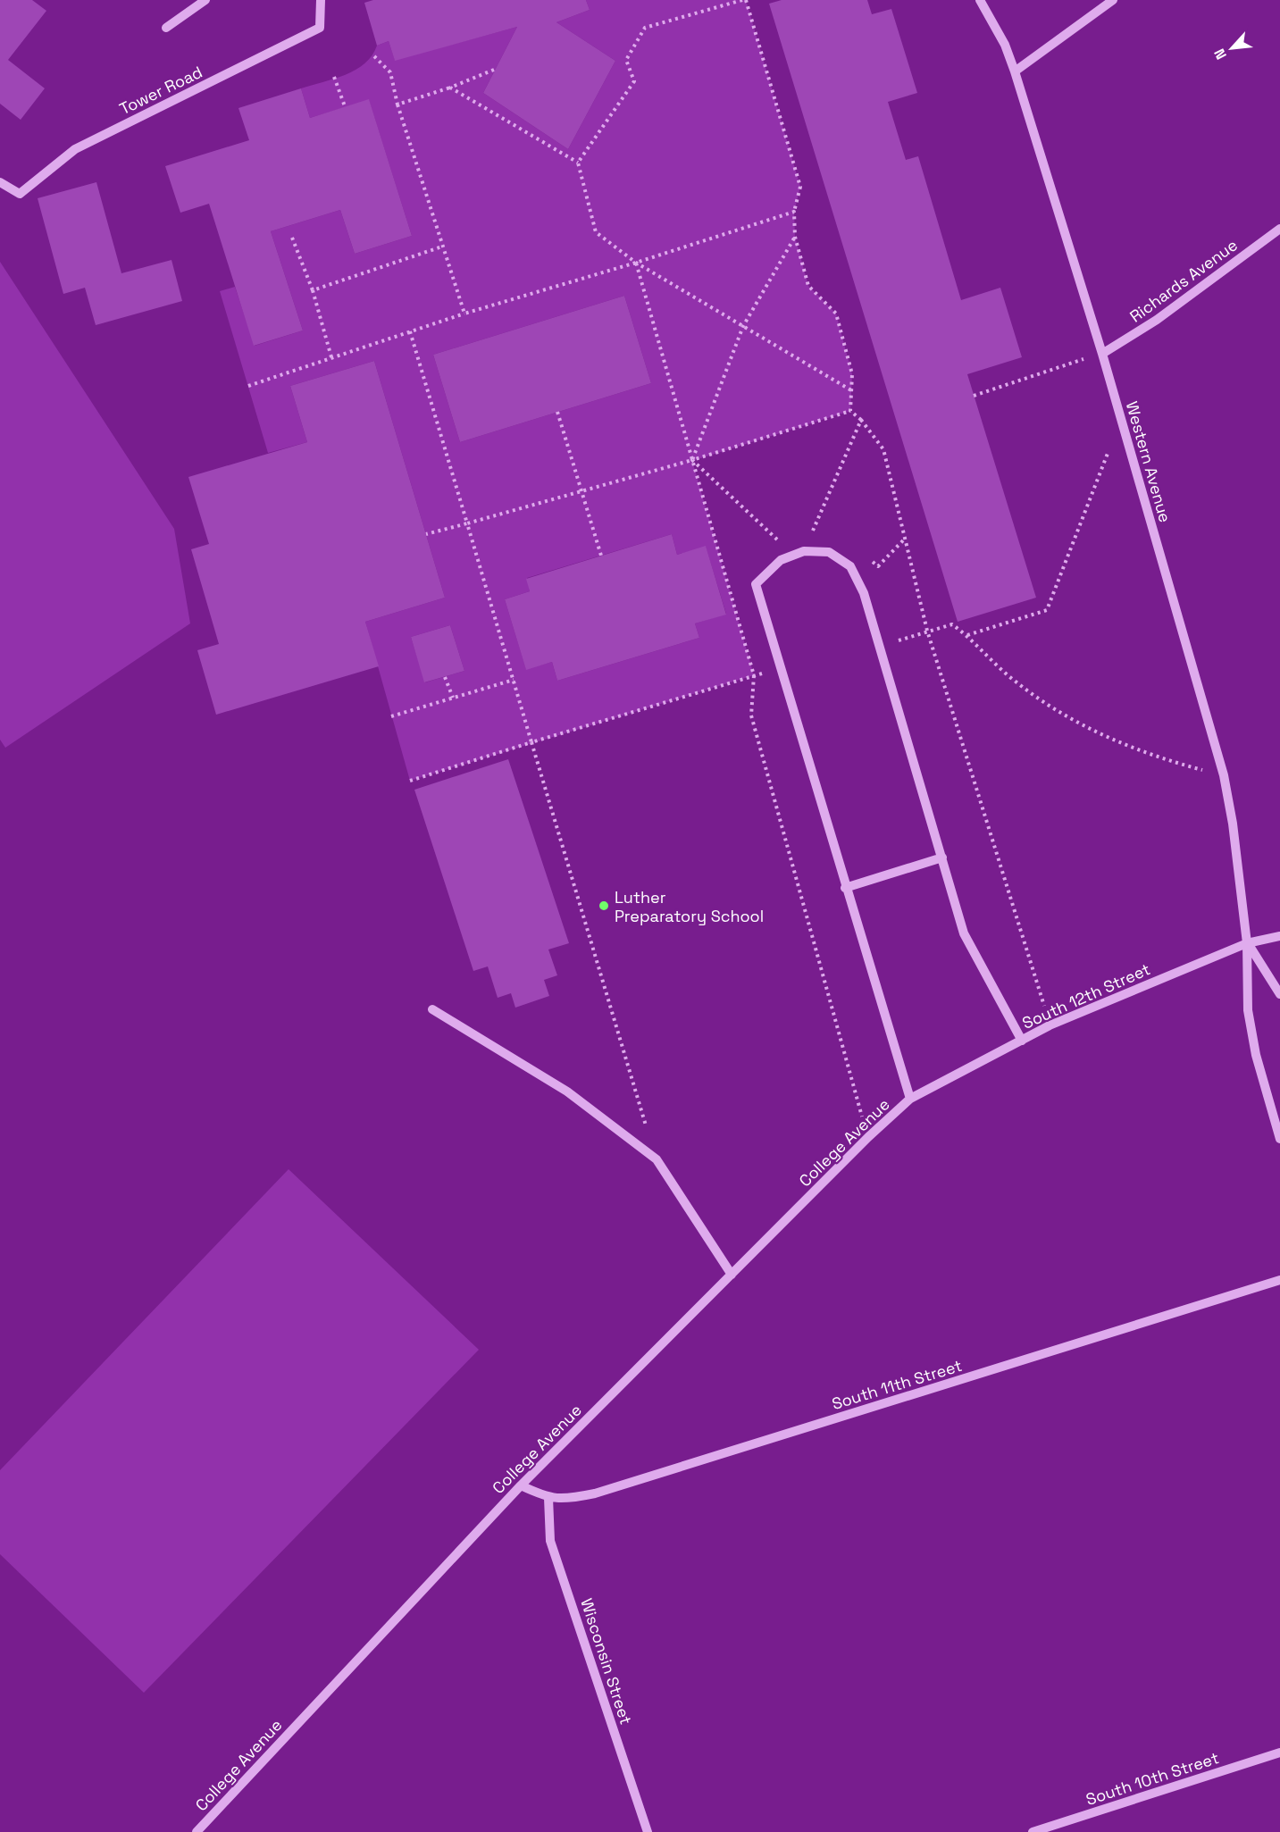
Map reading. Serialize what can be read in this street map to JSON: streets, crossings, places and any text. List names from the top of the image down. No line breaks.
{"streets":{"street":["Tower Road","Richards Avenue","Western Avenue","South 12th Street","College Avenue","South 11th Street","Wisconsin Street","South 10th Street"]},"crossings":[["Richards Avenue","Western Avenue"],["Western Avenue","South 12th Street"],["South 12th Street","College Avenue"],["College Avenue","South 11th Street"],["South 11th Street","Wisconsin Street"]],"places":["Luther Preparatory School"],"north":"bottom left"}
